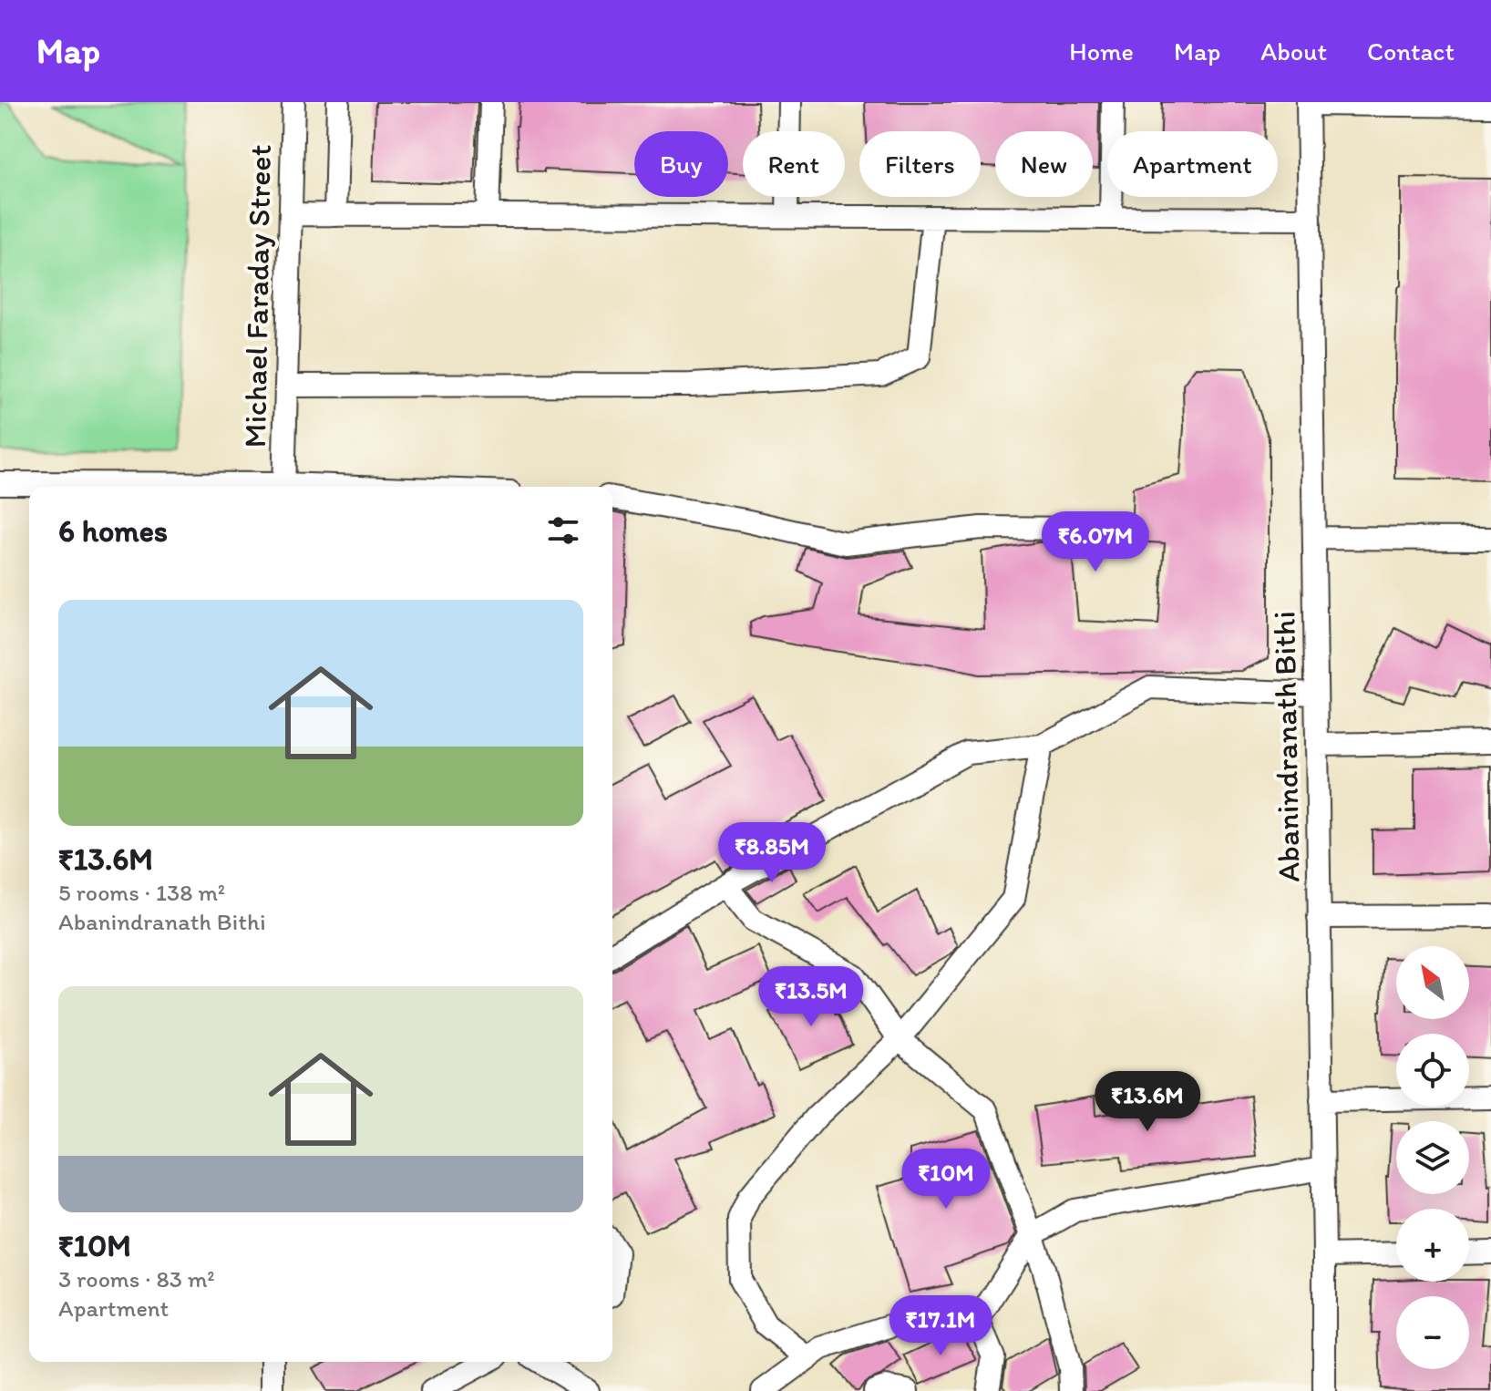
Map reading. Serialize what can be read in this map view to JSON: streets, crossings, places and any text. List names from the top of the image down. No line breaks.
{"streets":{"street":["Michael Faraday Street","Abanindranath Bithi"]},"north":"top left","page":{"header":"Map","nav":["Home","Map","About","Contact"],"chip":["Buy","Rent","Filters","New","Apartment"],"heading":"6 homes","price":["₹6.07M","₹8.85M","₹13.5M","₹13.6M","₹10M","₹17.1M"],"list":[{"name":"₹13.6M","note":"5 rooms · 138 m² · Abanindranath Bithi"},{"name":"₹10M","note":"3 rooms · 83 m² · Apartment"}],"map_buttons":["+","−"]}}
